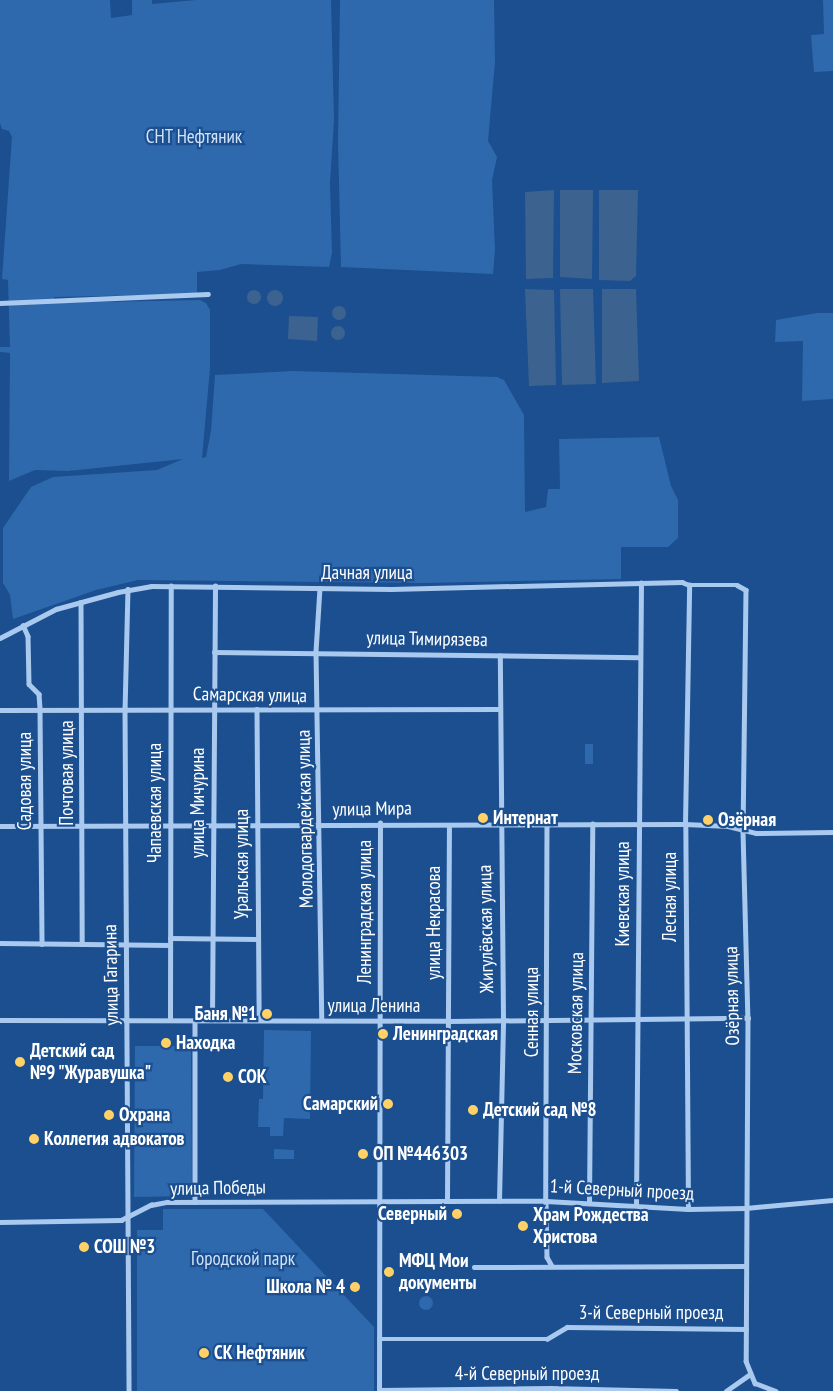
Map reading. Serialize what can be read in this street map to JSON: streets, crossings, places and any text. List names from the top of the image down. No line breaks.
{"streets":{"street":["Дачная улица","улица Тимирязева","Самарская улица","Почтовая улица","Садовая улица","Чапаевская улица","улица Мичурина","улица Мира","Молодогвардейская улица","Уральская улица","Киевская улица","Лесная улица","Ленинградская улица","улица Некрасова","Жигулёвская улица","улица Гагарина","Озёрная улица","улица Ленина","Сенная улица","Московская улица","улица Победы","1-й Северный проезд","3-й Северный проезд","4-й Северный проезд"]},"crossings":[["Дачная улица","Почтовая улица"],["Дачная улица","Садовая улица"],["Дачная улица","Чапаевская улица"],["Дачная улица","улица Мичурина"],["Дачная улица","Молодогвардейская улица"],["Дачная улица","Киевская улица"],["Дачная улица","Лесная улица"],["Дачная улица","улица Гагарина"],["Дачная улица","Озёрная улица"],["улица Тимирязева","улица Мичурина"],["улица Тимирязева","Молодогвардейская улица"],["улица Тимирязева","Киевская улица"],["улица Тимирязева","Жигулёвская улица"],["Самарская улица","Почтовая улица"],["Самарская улица","Садовая улица"],["Самарская улица","Чапаевская улица"],["Самарская улица","улица Мичурина"],["Самарская улица","Молодогвардейская улица"],["Самарская улица","Уральская улица"],["Самарская улица","Жигулёвская улица"],["Самарская улица","улица Гагарина"],["Почтовая улица","улица Мира"],["Садовая улица","улица Мира"],["Чапаевская улица","улица Мира"],["Чапаевская улица","улица Ленина"],["улица Мичурина","улица Мира"],["улица Мичурина","улица Ленина"],["улица Мира","Молодогвардейская улица"],["улица Мира","Уральская улица"],["улица Мира","Киевская улица"],["улица Мира","Лесная улица"],["улица Мира","Ленинградская улица"],["улица Мира","улица Некрасова"],["улица Мира","Жигулёвская улица"],["улица Мира","улица Гагарина"],["улица Мира","Озёрная улица"],["улица Мира","Сенная улица"],["улица Мира","Московская улица"],["Молодогвардейская улица","улица Ленина"],["Уральская улица","улица Ленина"],["Киевская улица","улица Ленина"],["Киевская улица","1-й Северный проезд"],["Лесная улица","улица Ленина"],["Лесная улица","1-й Северный проезд"],["Ленинградская улица","улица Ленина"],["Ленинградская улица","улица Победы"],["Ленинградская улица","1-й Северный проезд"],["Ленинградская улица","3-й Северный проезд"],["Ленинградская улица","4-й Северный проезд"],["улица Некрасова","улица Ленина"],["улица Некрасова","1-й Северный проезд"],["Жигулёвская улица","улица Ленина"],["Жигулёвская улица","1-й Северный проезд"],["улица Гагарина","улица Ленина"],["улица Гагарина","улица Победы"],["Озёрная улица","улица Ленина"],["Озёрная улица","1-й Северный проезд"],["Озёрная улица","3-й Северный проезд"],["улица Ленина","Сенная улица"],["улица Ленина","Московская улица"],["Сенная улица","1-й Северный проезд"],["Московская улица","1-й Северный проезд"],["улица Победы","1-й Северный проезд"]],"parks":["СНТ Нефтяник","Городской парк"],"places":["Интернат","Озёрная","Баня №1","Ленинградская","Находка","Детский сад №9 \"Журавушка\"","СОК","Самарский","Детский сад №8","Охрана","Коллегия адвокатов","ОП №446303","Северный","Храм Рождества Христова","СОШ №3","МФЦ Мои документы","Школа № 4","СК Нефтяник"]}
